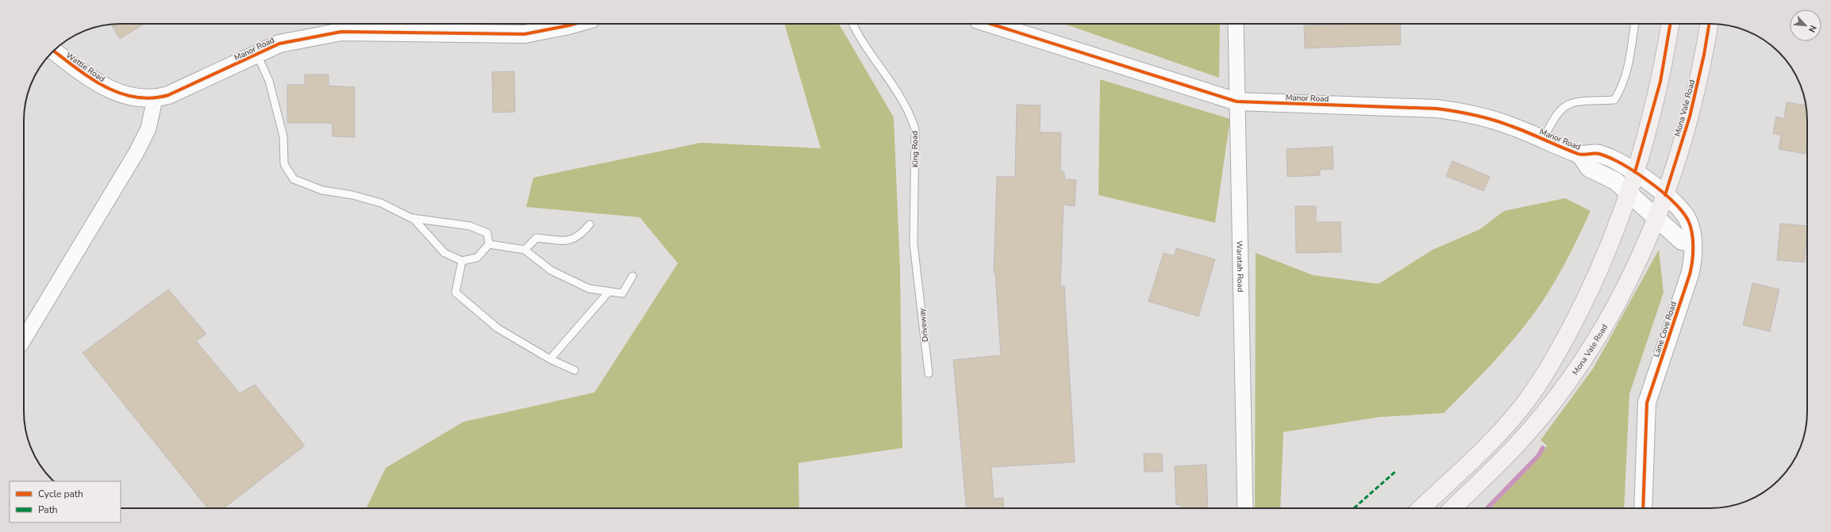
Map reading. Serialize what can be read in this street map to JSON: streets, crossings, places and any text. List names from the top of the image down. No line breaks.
{"streets":{"highway":["Mona Vale Road"],"street":["Manor Road","Wattle Road","Waratah Road","Lane Cove Road"],"lane":["King Road","Driveway"]},"crossings":[["Manor Road","Wattle Road"],["Manor Road","Waratah Road"],["Manor Road","Lane Cove Road"],["Mona Vale Road","Lane Cove Road"],["King Road","Driveway"]],"legend":["Cycle path","Path"],"north":"bottom right"}
